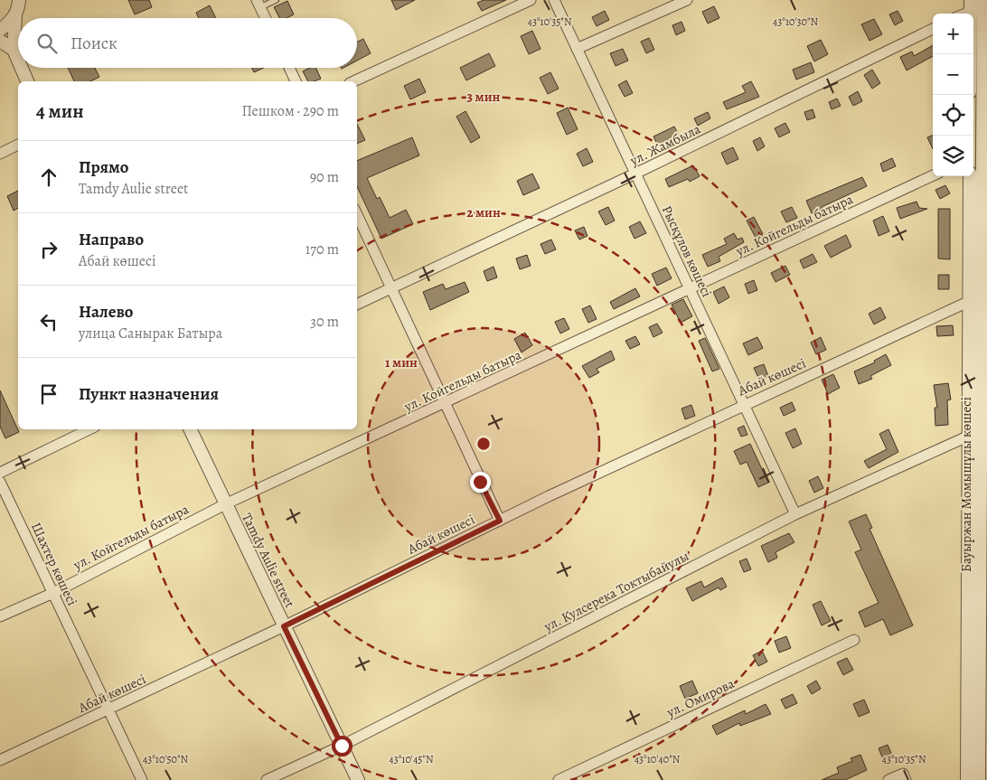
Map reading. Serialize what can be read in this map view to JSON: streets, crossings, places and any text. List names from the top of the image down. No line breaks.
{"streets":{"street":["ул. Жамбыла","ул. Койгельды батыра","Рысқұлов көшесі","Абай көшесі","Бауыржан Момышұлы көшесі","Tamdy Aulie street","Шахтер көшесі","ул. Кулсерека Токтыбайулы","ул. Омирова"]},"crossings":[["ул. Жамбыла","Рысқұлов көшесі"],["ул. Койгельды батыра","Рысқұлов көшесі"],["ул. Койгельды батыра","Tamdy Aulie street"],["ул. Койгельды батыра","Шахтер көшесі"],["Рысқұлов көшесі","Абай көшесі"],["Рысқұлов көшесі","ул. Кулсерека Токтыбайулы"],["Абай көшесі","Бауыржан Момышұлы көшесі"],["Абай көшесі","Tamdy Aulie street"],["Абай көшесі","Шахтер көшесі"],["Бауыржан Момышұлы көшесі","ул. Кулсерека Токтыбайулы"],["Tamdy Aulie street","ул. Кулсерека Токтыбайулы"]],"page":{"map_buttons":["+","−"],"search":"Поиск","heading":["4 мин","Пешком · 290 m"],"list":[["Прямо","Tamdy Aulie street","90 m"],["Направо","Абай көшесі","170 m"],["Налево","улица Санырак Батыра","30 m"],"Пункт назначения"]},"coordinates":["43°10'30\"N","43°10'35\"N","43°10'50\"N","43°10'45\"N","43°10'40\"N"],"rings":["3 мин","2 мин","1 мин"]}
